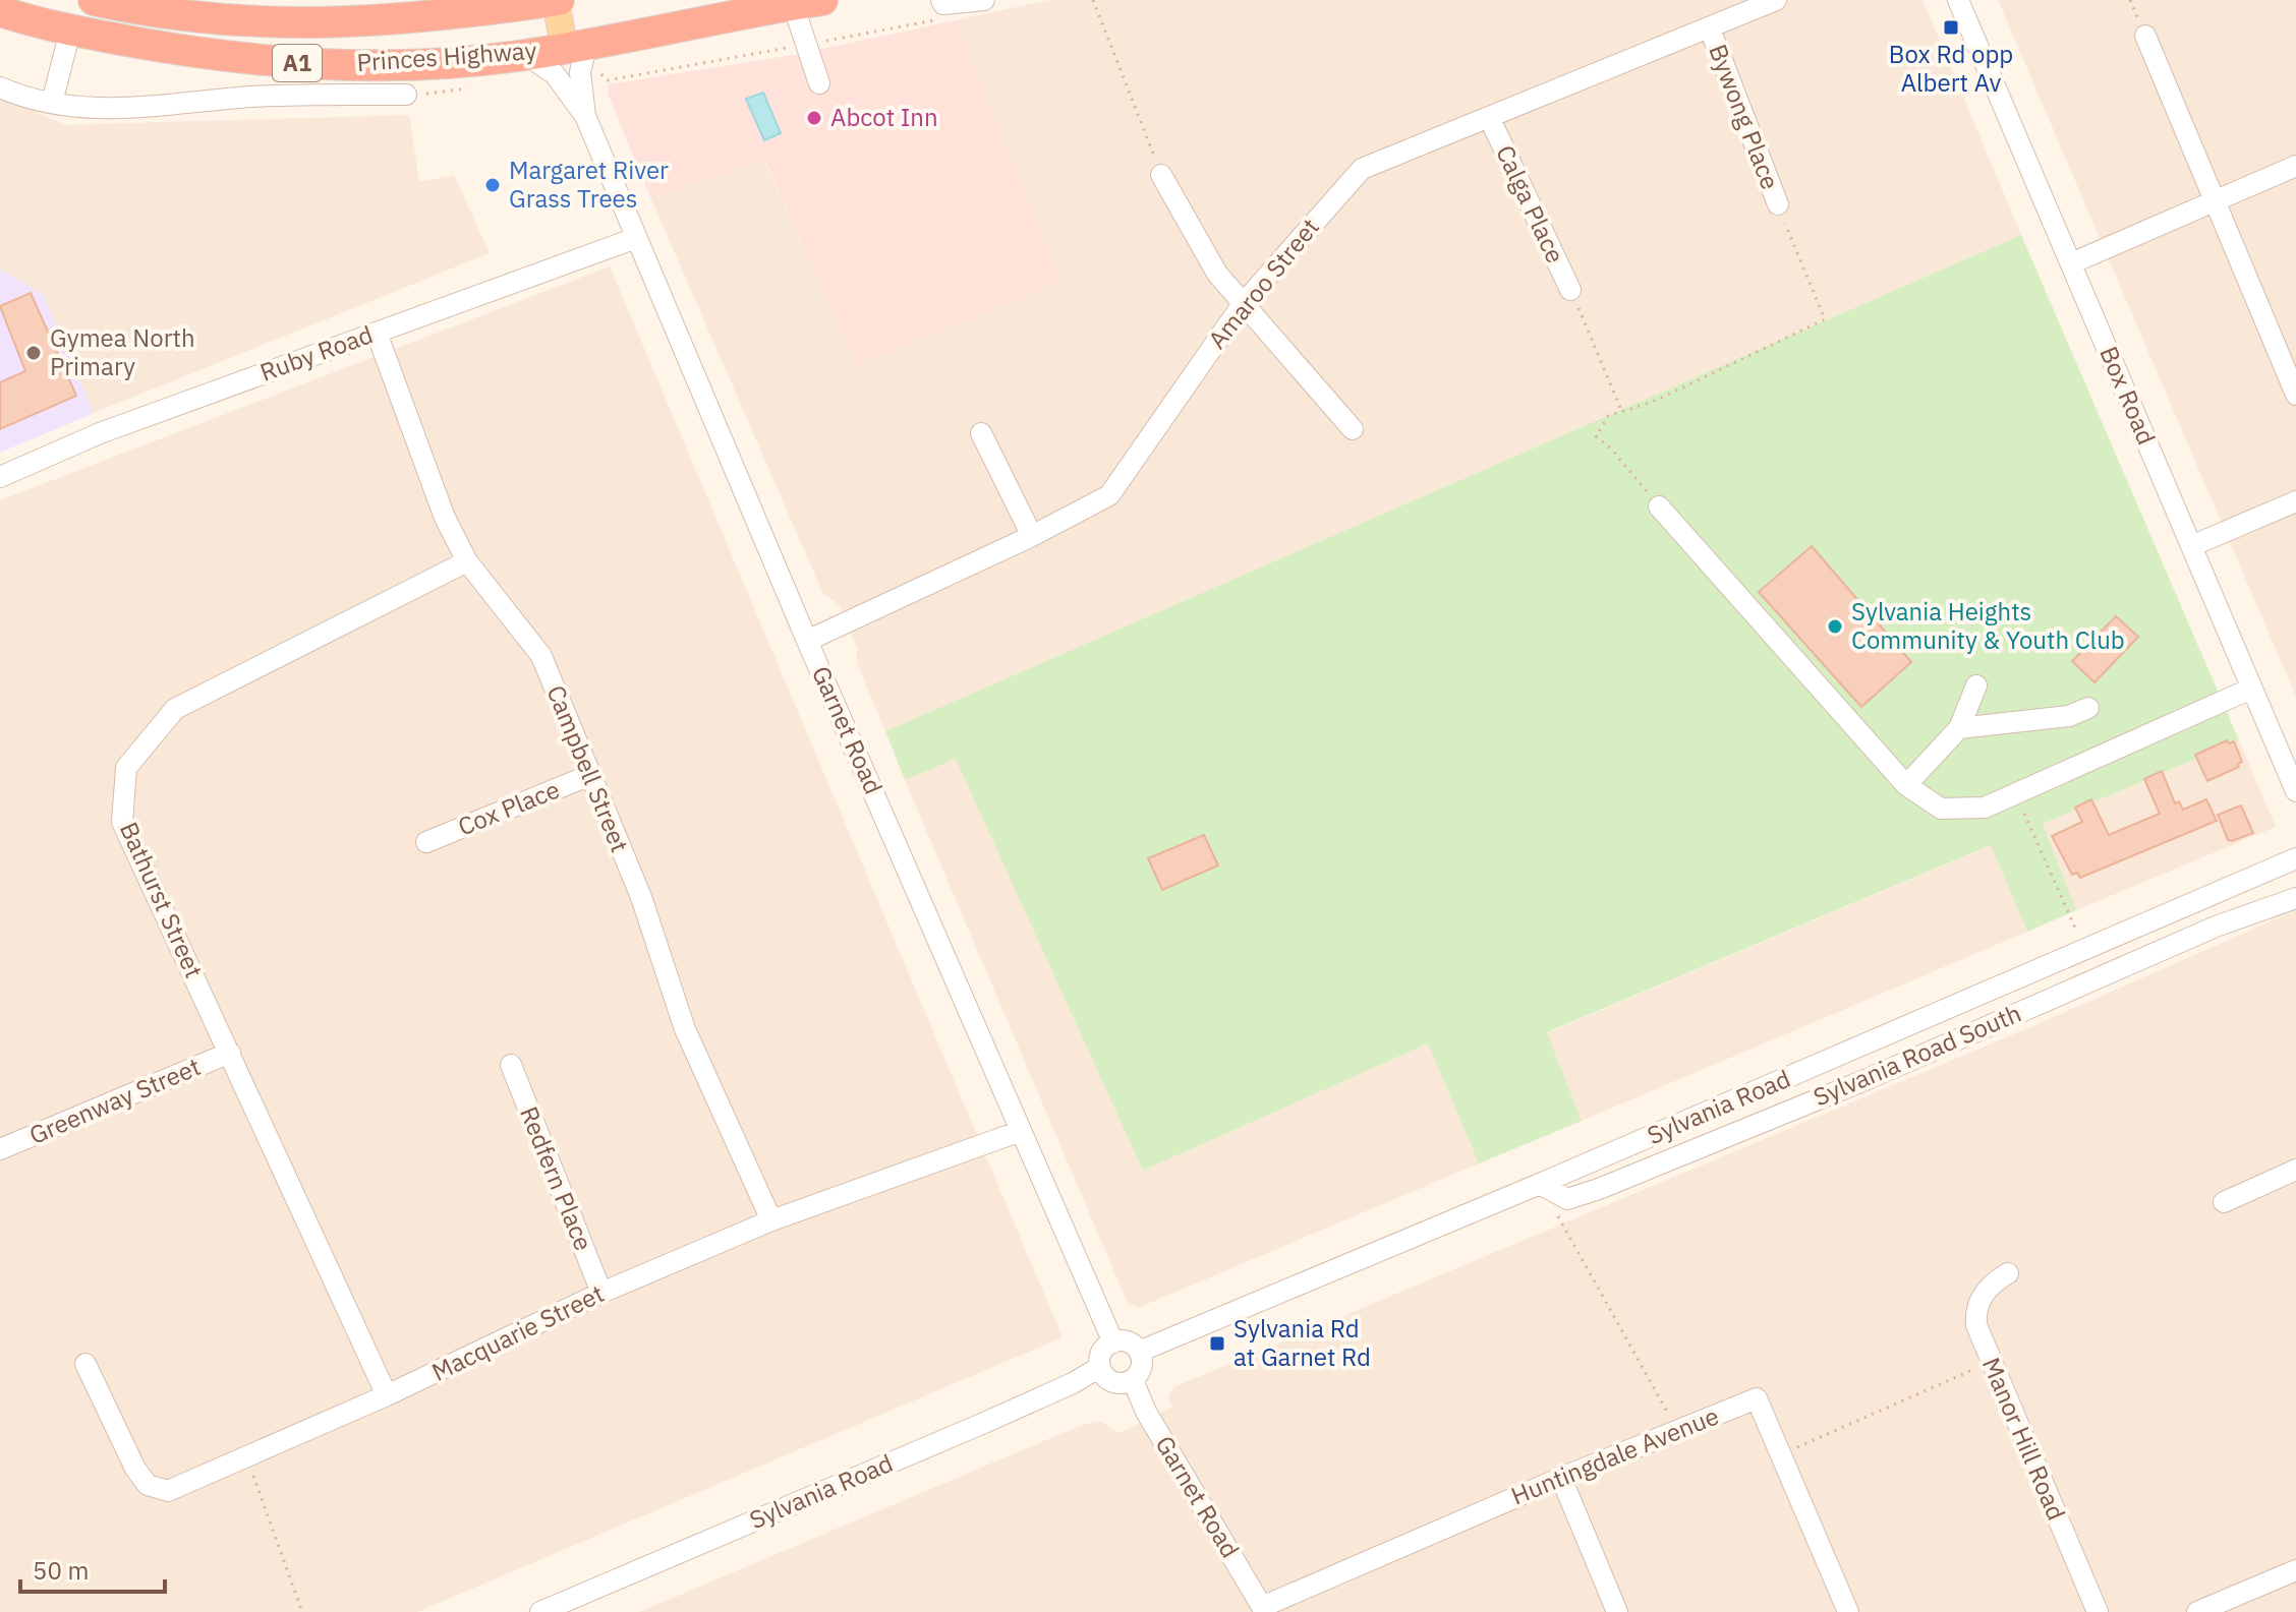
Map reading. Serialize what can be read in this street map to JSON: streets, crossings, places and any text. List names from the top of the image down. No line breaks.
{"streets":{"highway":["Princes Highway","A1"],"street":["Bywong Place","Calga Place","Amaroo Street","Ruby Road","Box Road","Garnet Road","Campbell Street","Cox Place","Bathurst Street","Sylvania Road South","Greenway Street","Sylvania Road","Redfern Place","Macquarie Street","Manor Hill Road","Huntingdale Avenue"]},"crossings":[["Princes Highway","Garnet Road"],["Bywong Place","Amaroo Street"],["Calga Place","Amaroo Street"],["Amaroo Street","Garnet Road"],["Ruby Road","Garnet Road"],["Ruby Road","Campbell Street"],["Garnet Road","Sylvania Road"],["Garnet Road","Macquarie Street"],["Garnet Road","Huntingdale Avenue"],["Campbell Street","Cox Place"],["Campbell Street","Bathurst Street"],["Campbell Street","Macquarie Street"],["Bathurst Street","Greenway Street"],["Bathurst Street","Macquarie Street"],["Sylvania Road South","Sylvania Road"],["Redfern Place","Macquarie Street"]],"places":{"transit":["Box Rd opp Albert Av","Sylvania Rd at Garnet Rd"],"other":["Abcot Inn","Margaret River Grass Trees","Gymea North Primary","Sylvania Heights Community & Youth Club"]},"scale_bar":"50 m"}
